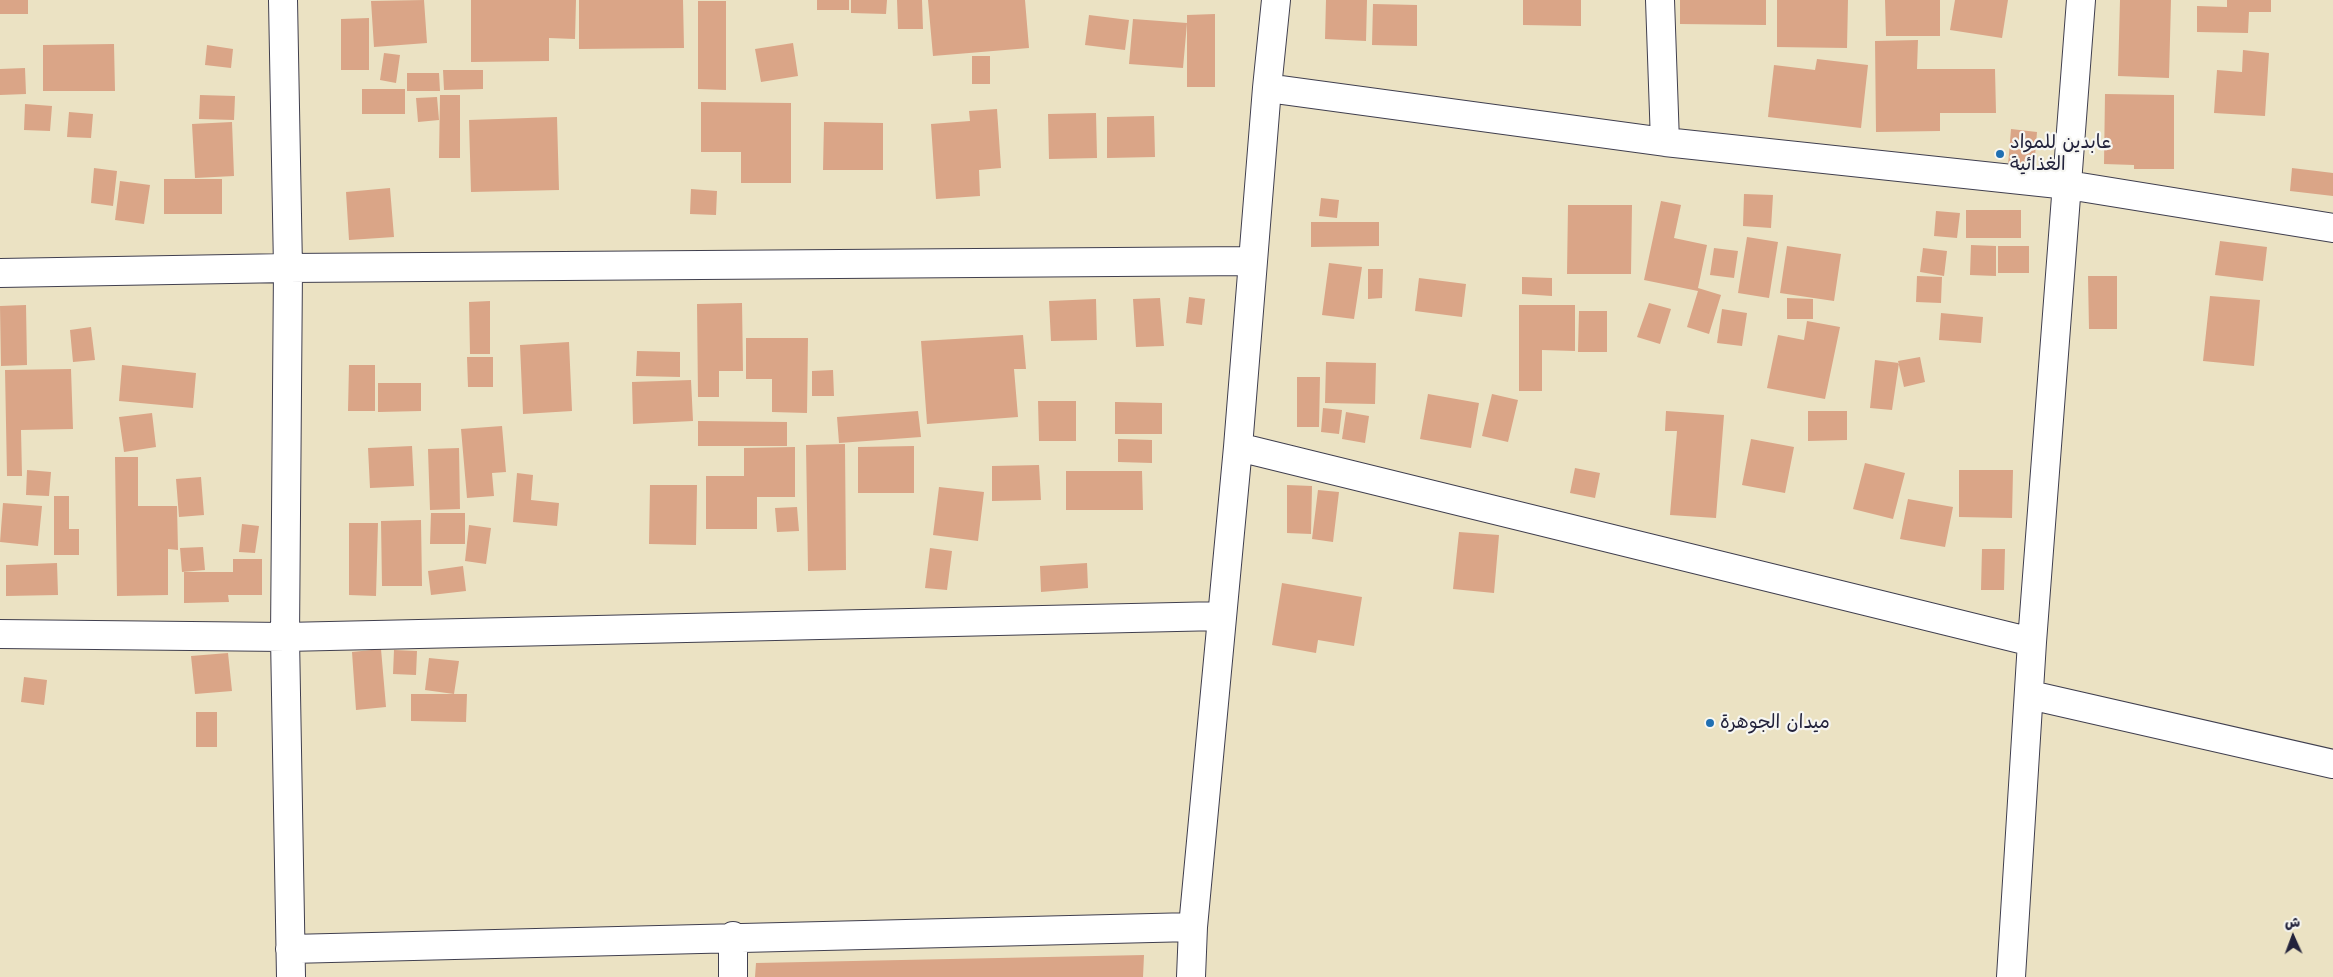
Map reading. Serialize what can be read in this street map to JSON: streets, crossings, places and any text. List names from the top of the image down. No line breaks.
{"places":["عابدين للمواد الغذائية","ميدان الجوهرة"],"north":"top"}
